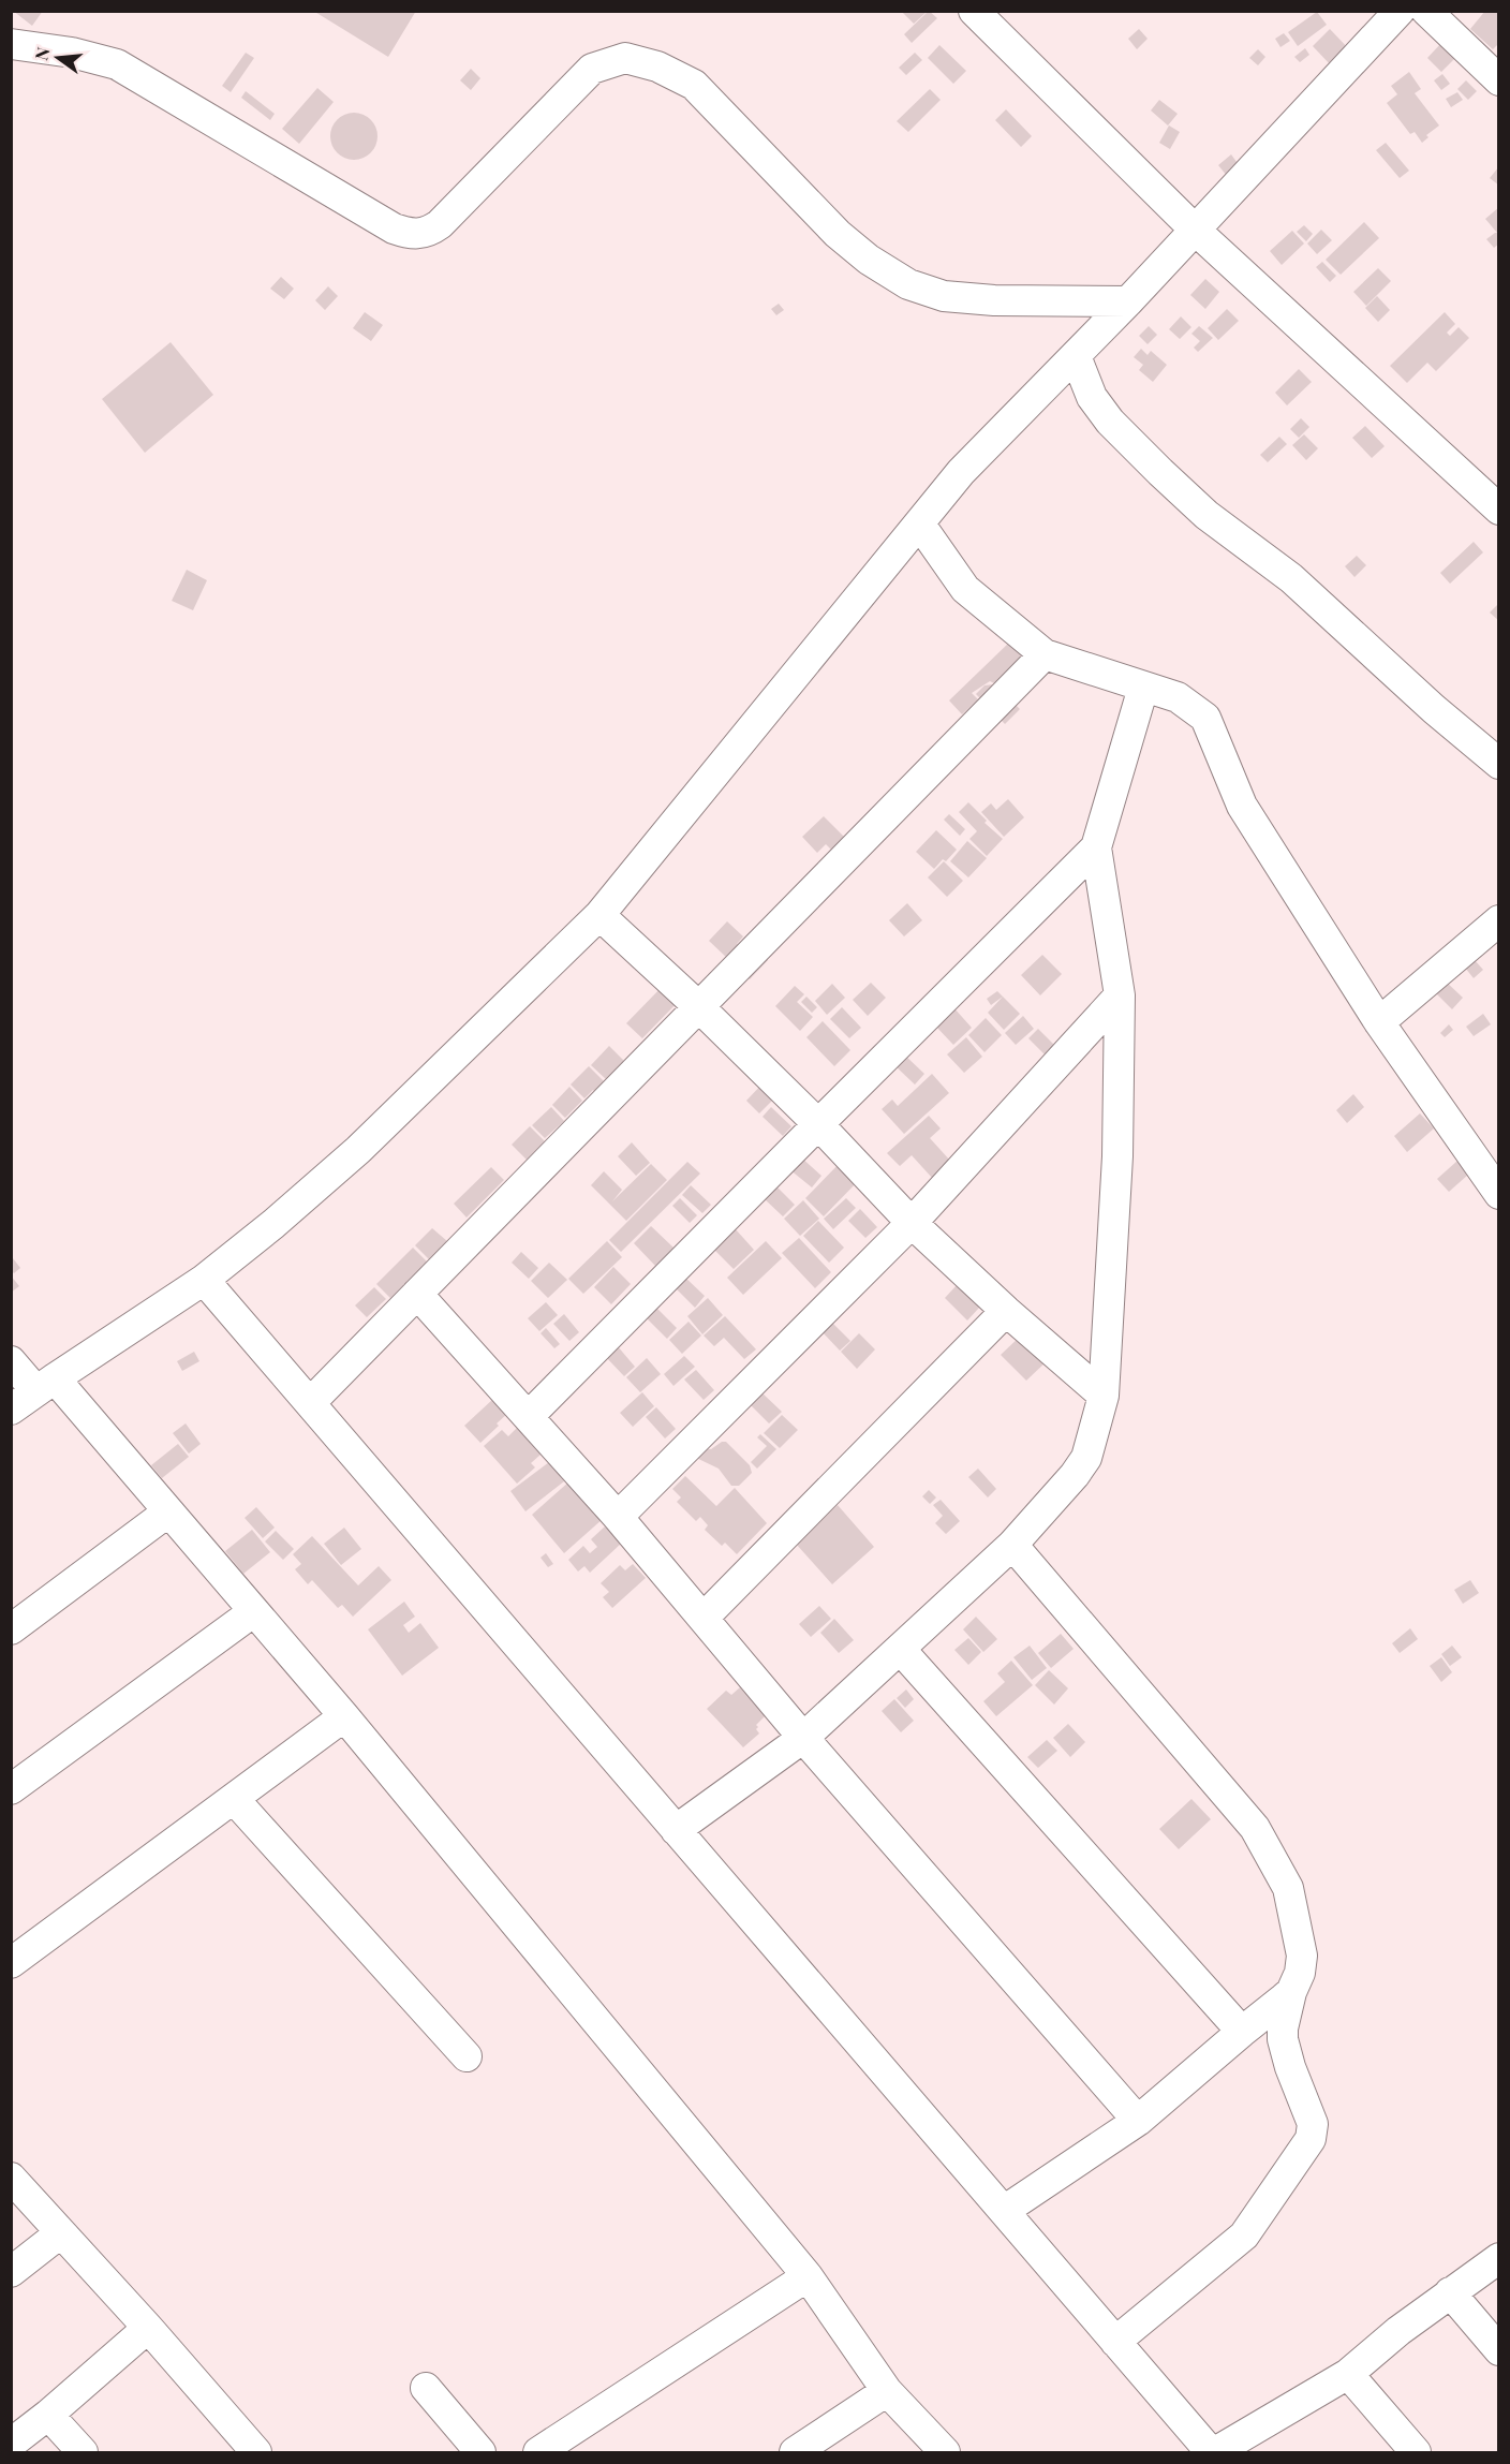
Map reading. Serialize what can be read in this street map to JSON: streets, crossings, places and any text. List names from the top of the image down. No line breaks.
{"north":"left"}
